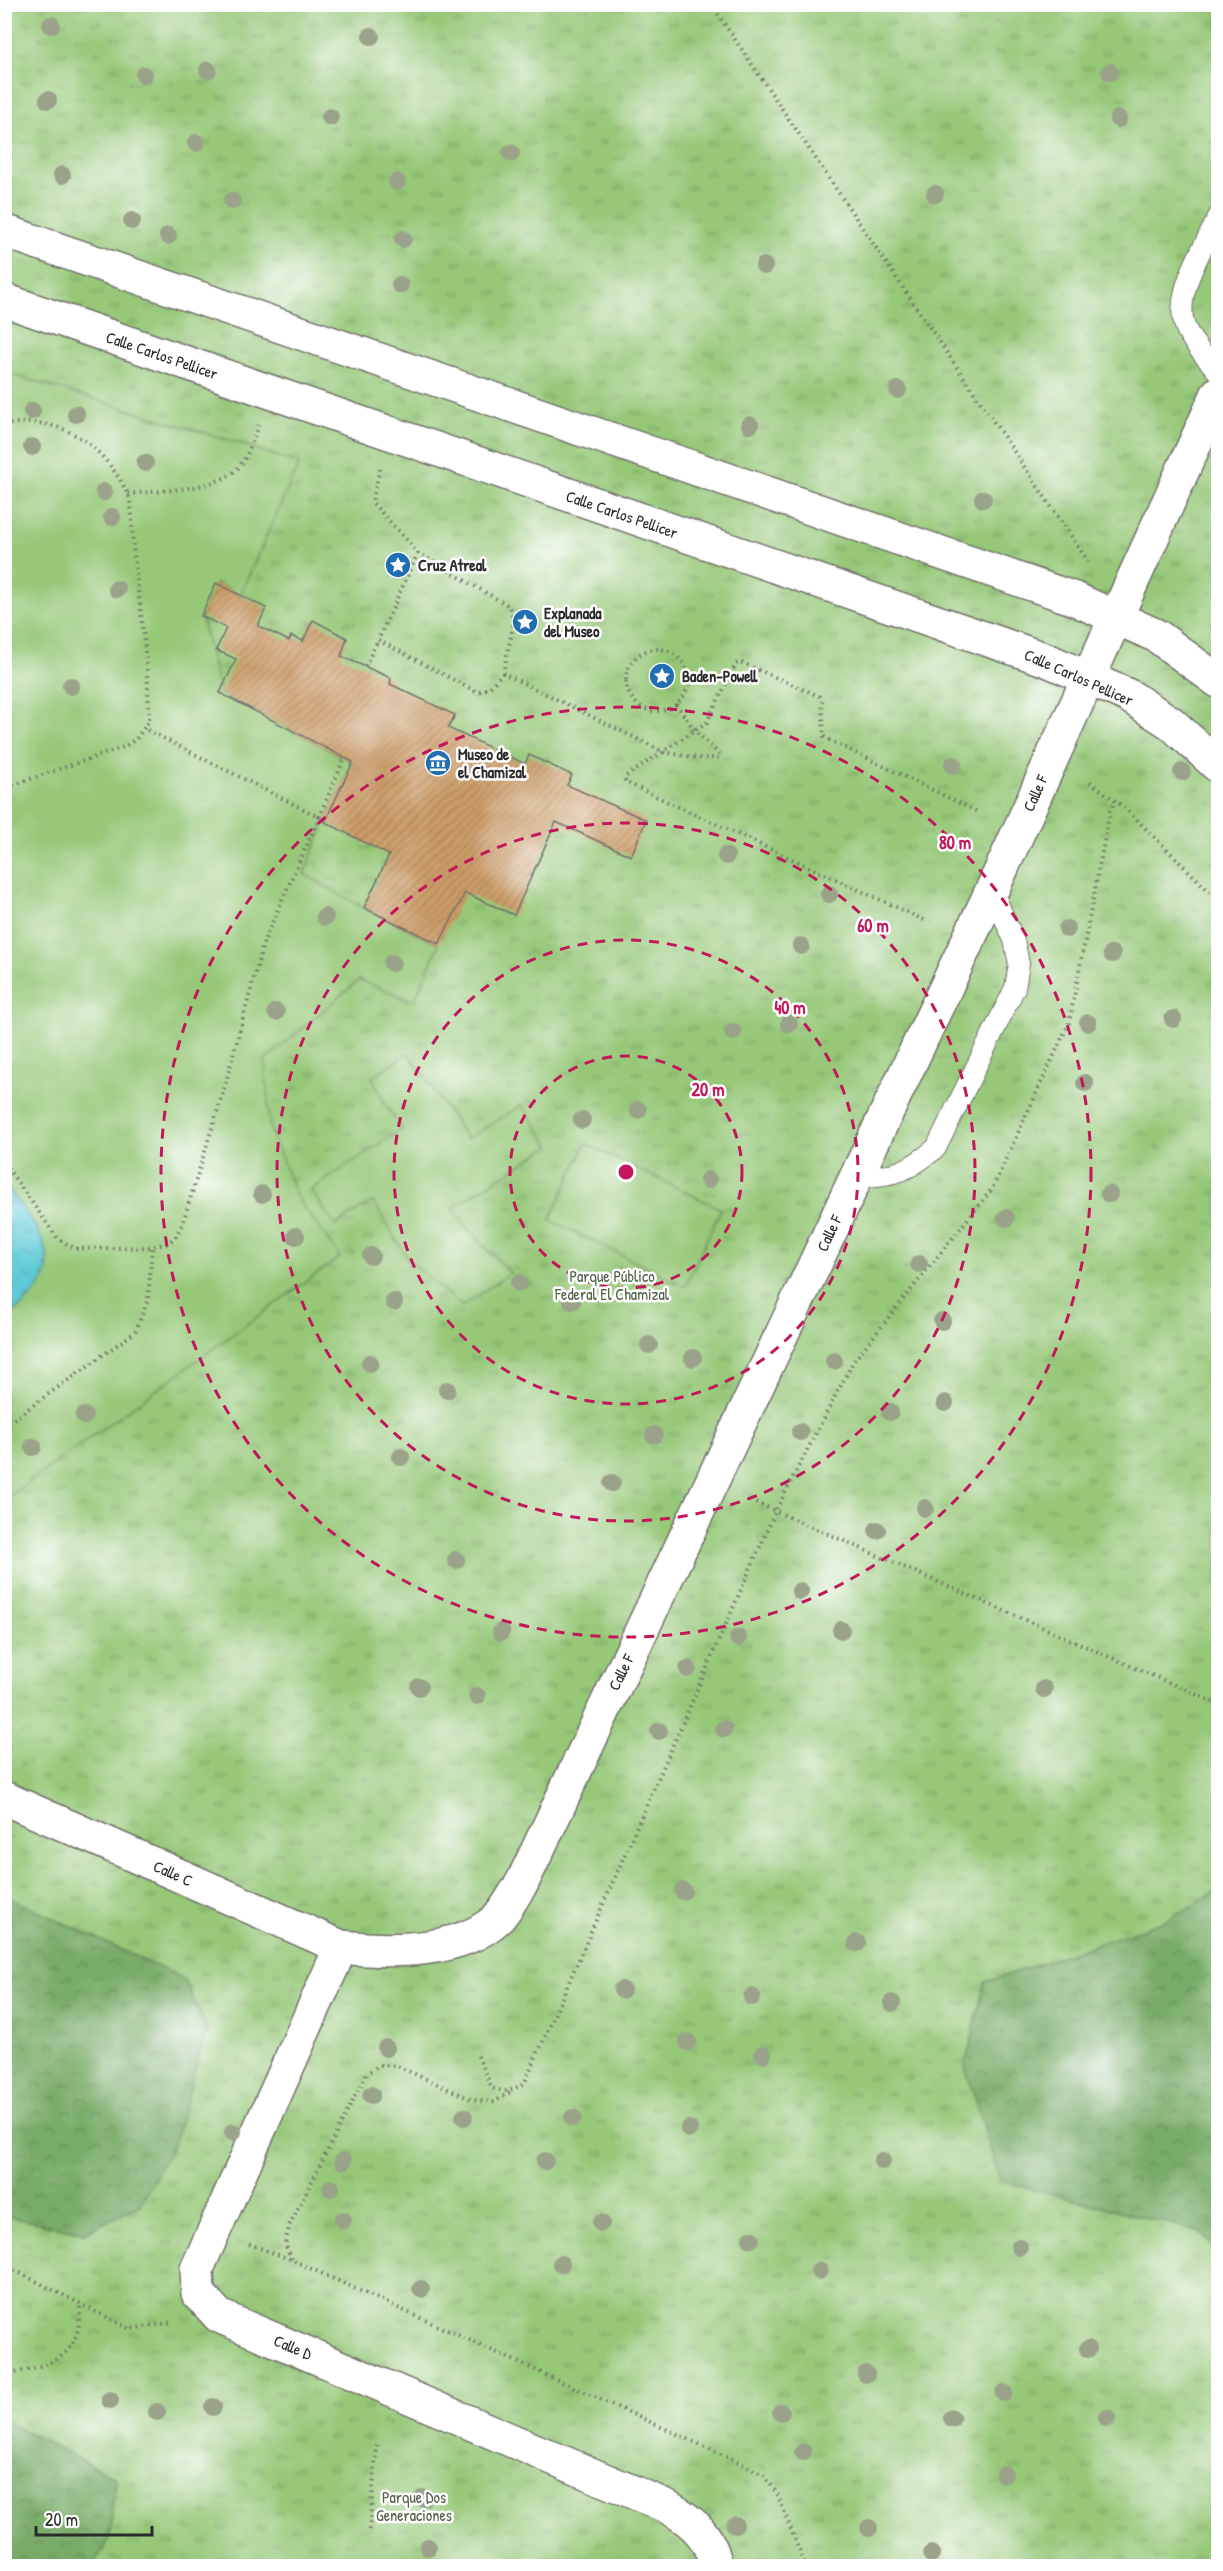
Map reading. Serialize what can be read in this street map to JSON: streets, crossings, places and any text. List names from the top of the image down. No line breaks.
{"streets":{"street":["Calle Carlos Pellicer","Calle F","Calle C","Calle D"]},"crossings":[["Calle Carlos Pellicer","Calle F"],["Calle F","Calle C"],["Calle F","Calle D"],["Calle C","Calle D"]],"parks":["Parque Público Federal El Chamizal","Parque Dos Generaciones"],"places":{"place":["Cruz Atreal","Explanada del Museo","Baden-Powell"],"museum":["Museo de el Chamizal"]},"scale_bar":"20 m","rings":["80 m","60 m","40 m","20 m"]}
